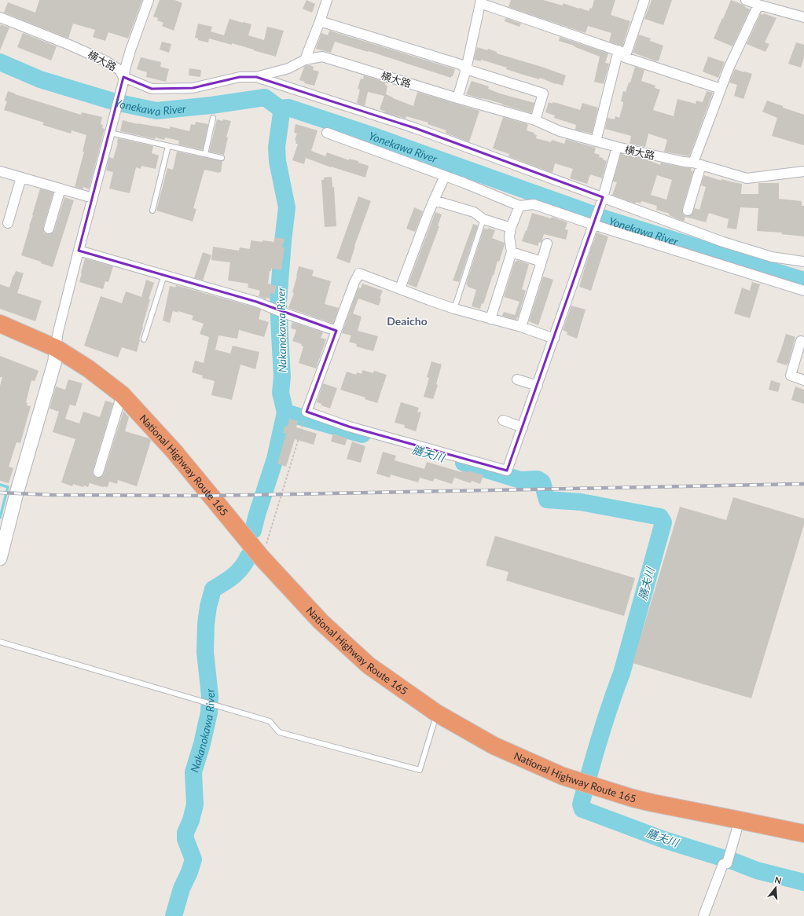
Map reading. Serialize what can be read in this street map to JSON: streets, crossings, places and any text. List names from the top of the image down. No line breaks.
{"streets":{"highway":["National Highway Route 165"],"street":["横大路"]},"districts":["Deaicho"],"water":["Yonekawa River","Nakanokawa River","膳夫川"],"north":"top"}
